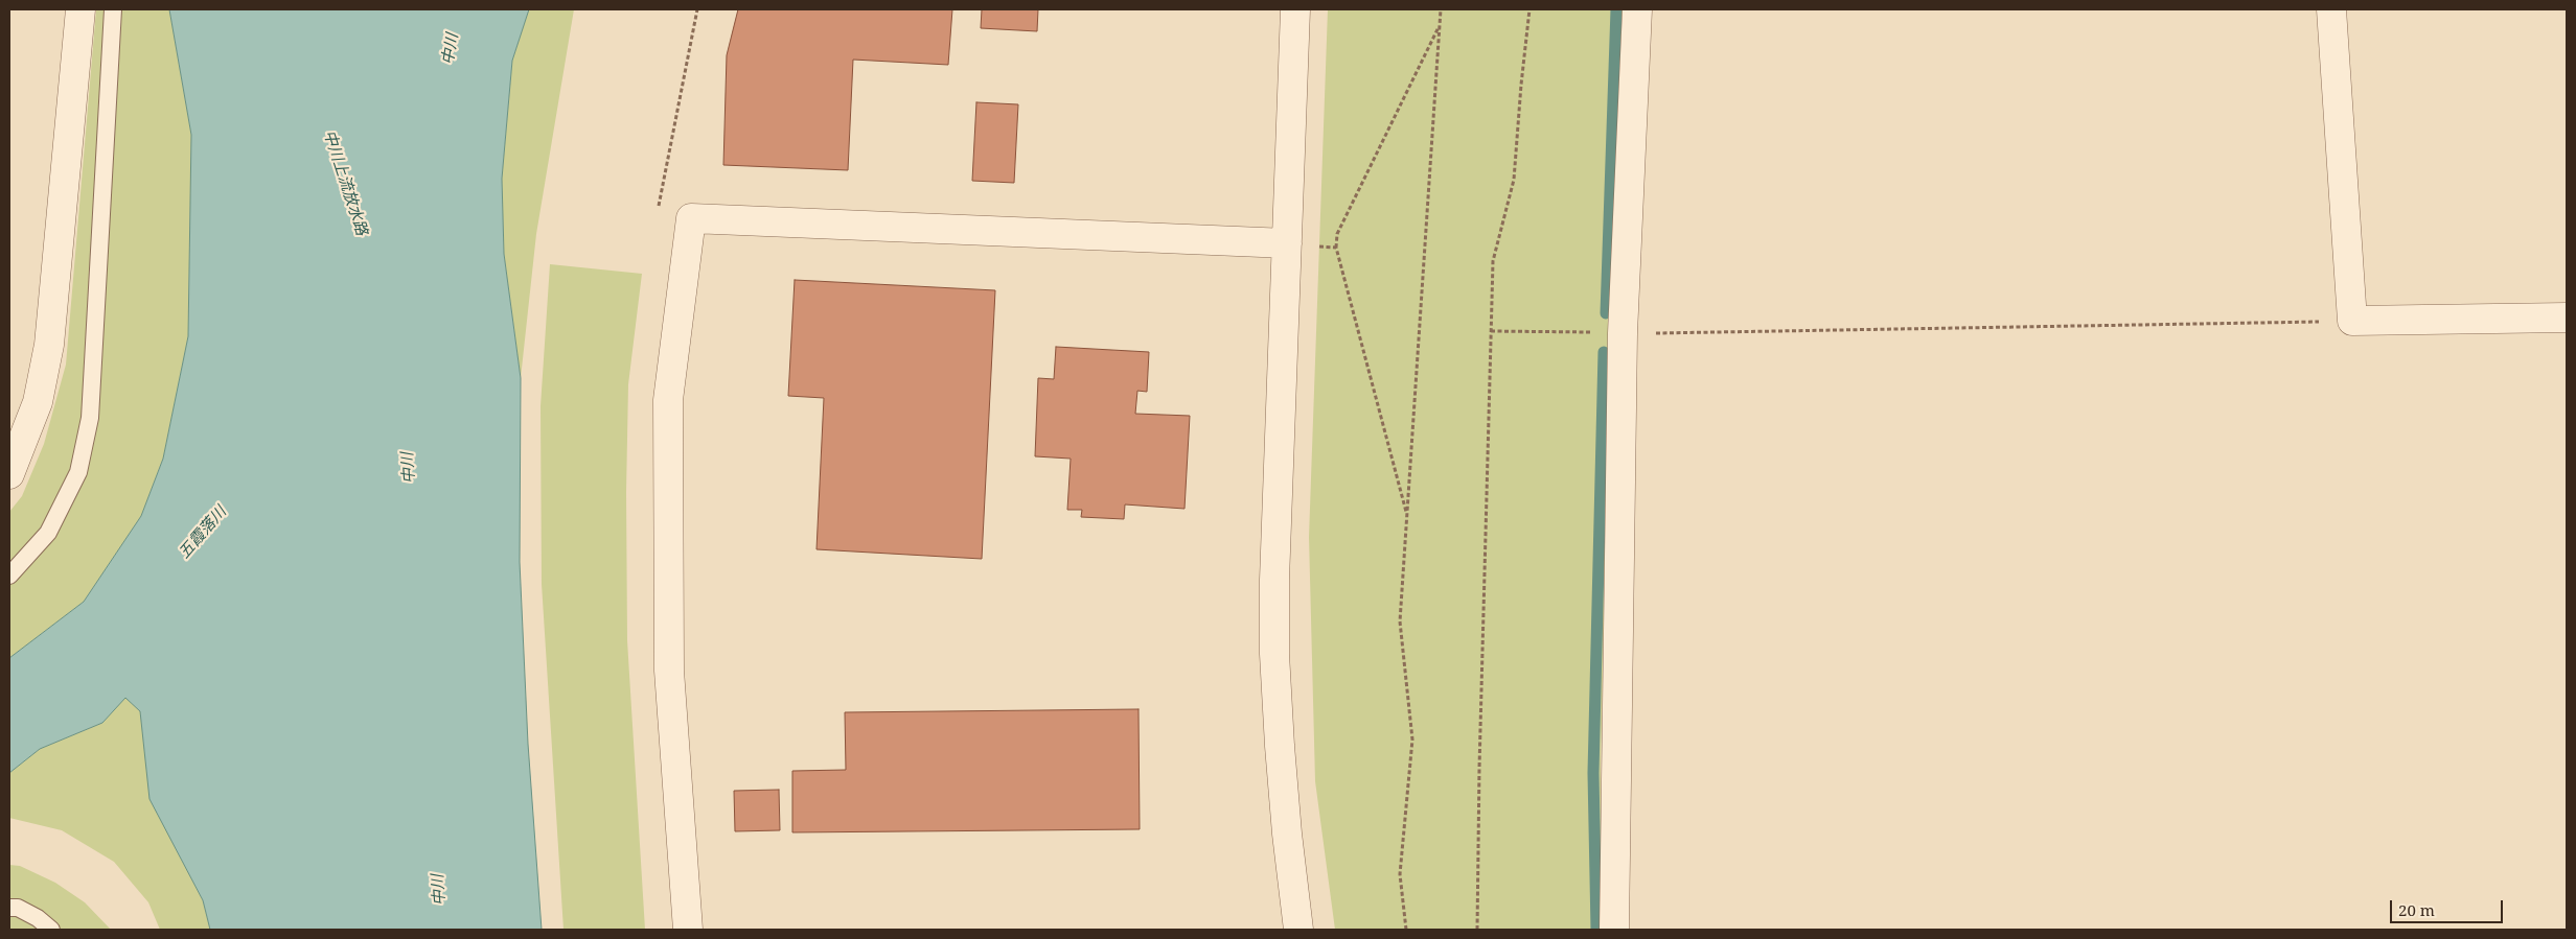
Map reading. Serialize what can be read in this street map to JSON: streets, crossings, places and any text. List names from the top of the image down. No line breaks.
{"water":["中川","中川上流放水路","五霞落川"],"scale_bar":"20 m"}
